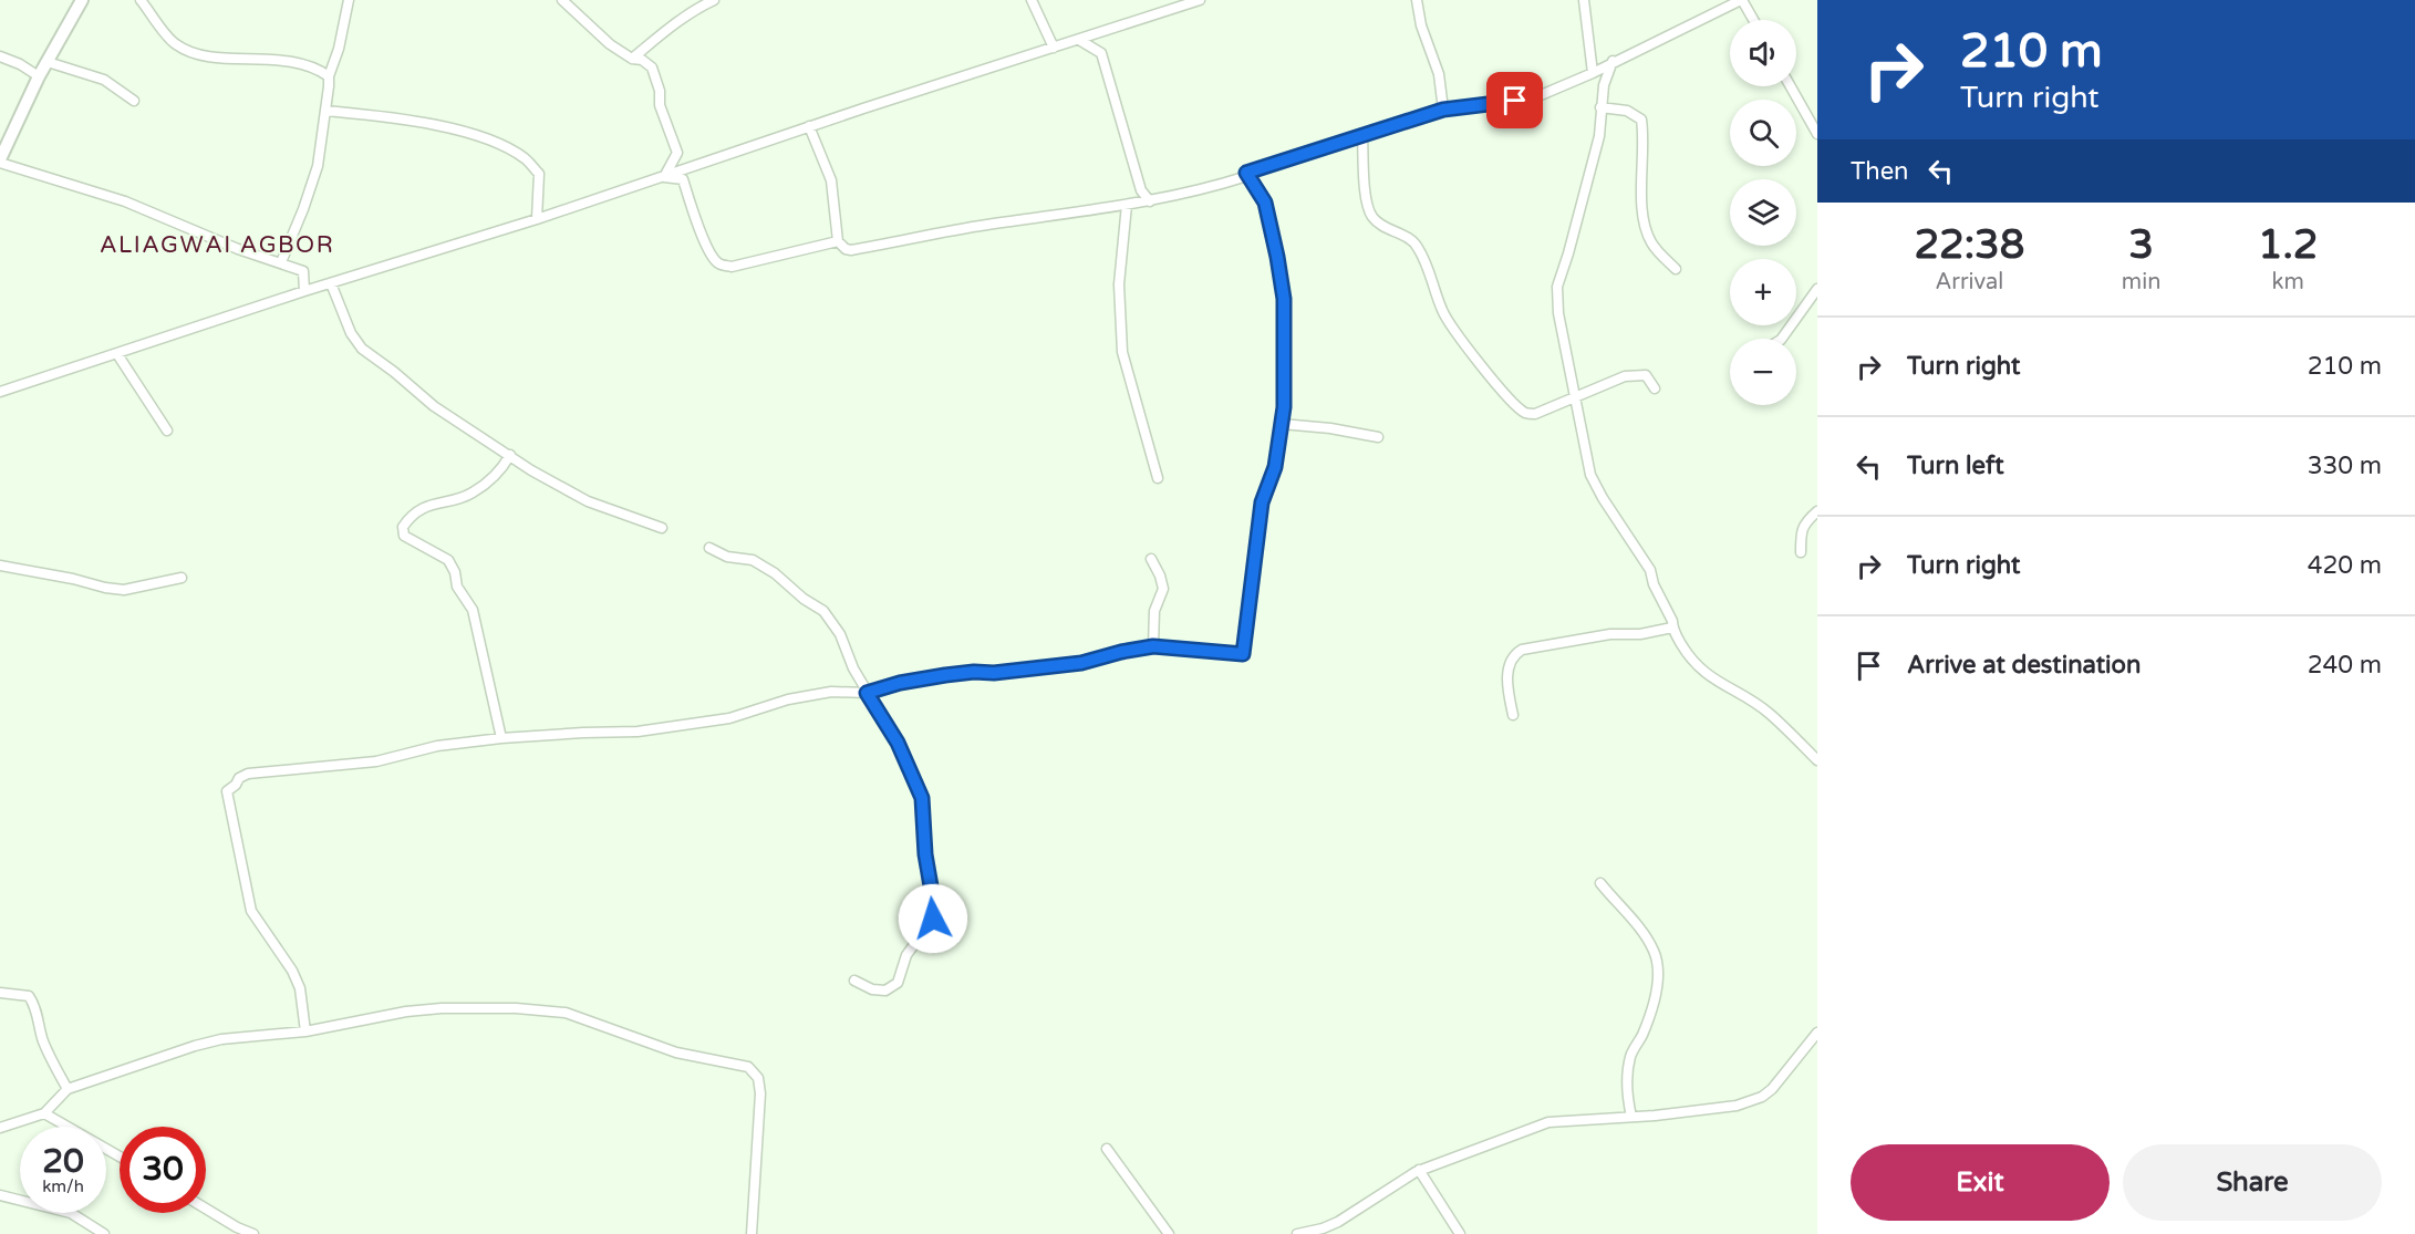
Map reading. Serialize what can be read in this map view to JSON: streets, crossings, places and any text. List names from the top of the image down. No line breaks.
{"districts":["ALIAGWAI AGBOR"],"page":{"turn":["210 m","Turn right"],"map_buttons":["+","−"],"then":"Then","eta":["22:38","Arrival","3","min","1.2","km"],"list":[{"name":"Turn right","value":"210 m"},{"name":"Turn left","value":"330 m"},{"name":"Turn right","value":"420 m"},{"name":"Arrive at destination","value":"240 m"}],"speed":"20 km/h","limit":"30","buttons":["Exit","Share"]}}
